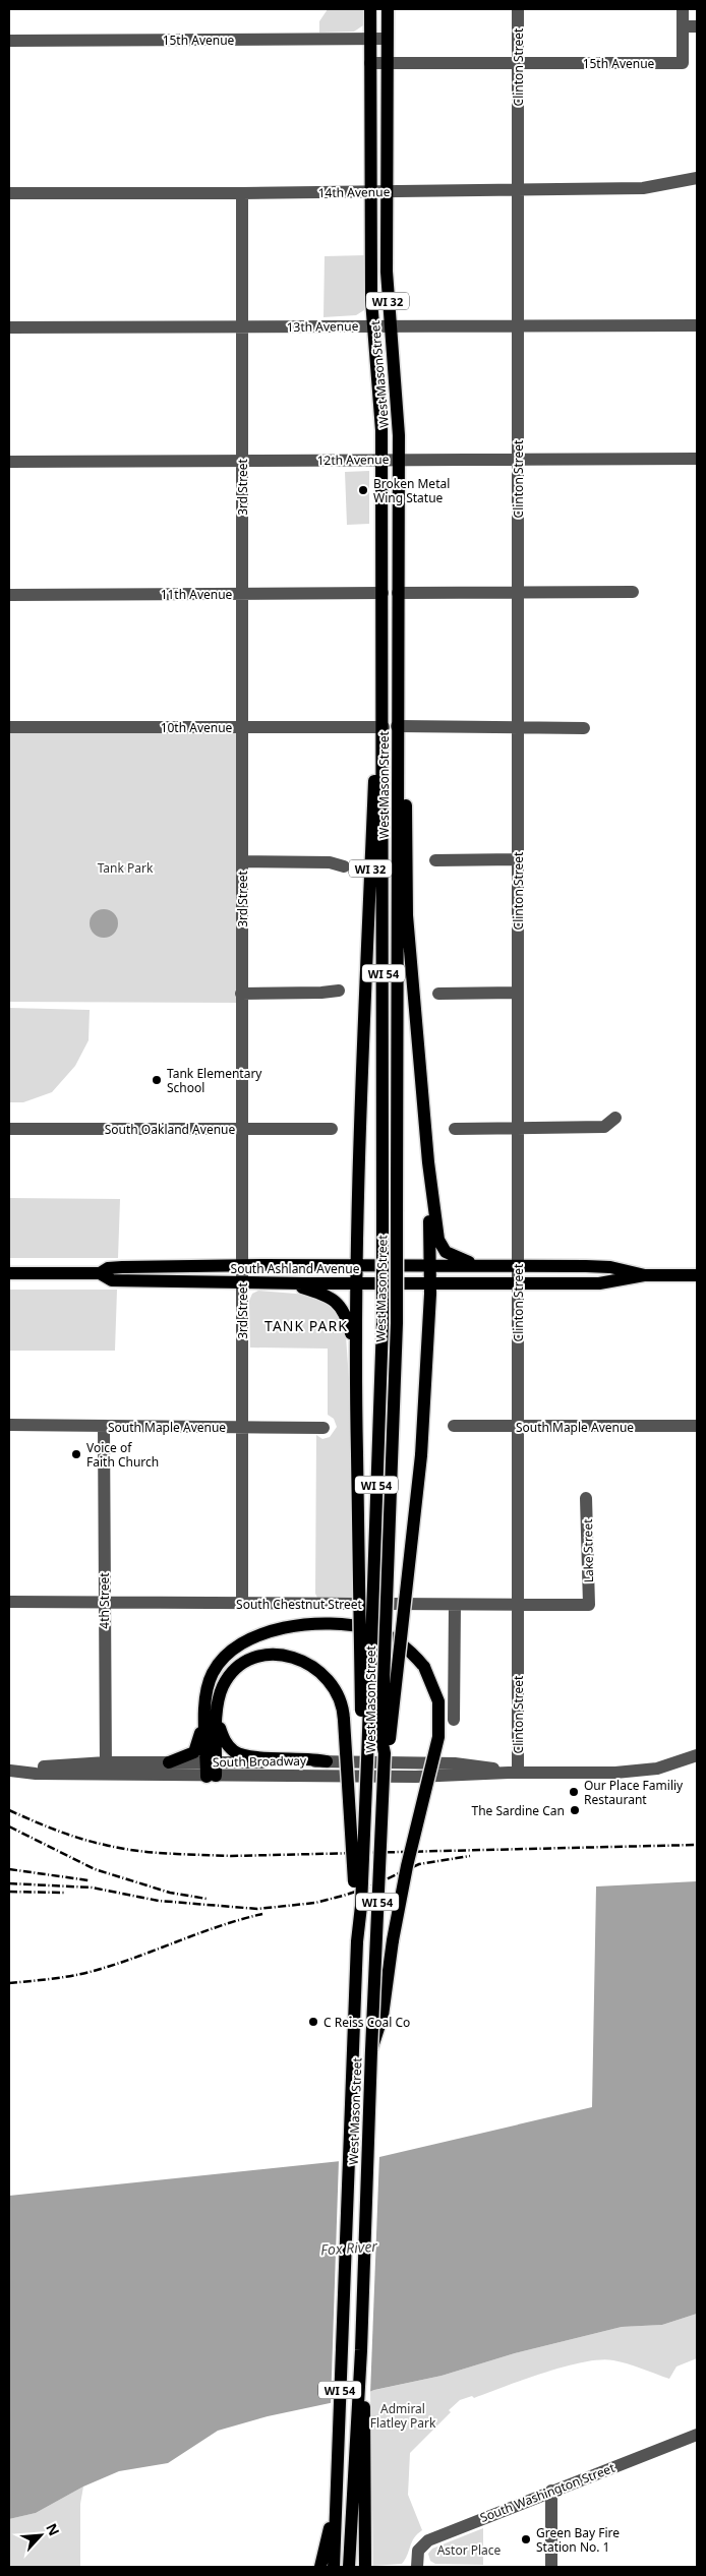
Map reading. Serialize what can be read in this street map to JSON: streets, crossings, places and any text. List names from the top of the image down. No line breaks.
{"streets":{"main road":["WI 32","West Mason Street","WI 54","South Ashland Avenue"],"street":["15th Avenue","Clinton Street","14th Avenue","13th Avenue","12th Avenue","3rd Street","11th Avenue","10th Avenue","South Oakland Avenue","South Maple Avenue","Lake Street","4th Street","South Chestnut Street","South Broadway","South Washington Street"]},"crossings":[["15th Avenue","Clinton Street"],["15th Avenue","West Mason Street"],["Clinton Street","14th Avenue"],["Clinton Street","13th Avenue"],["Clinton Street","12th Avenue"],["Clinton Street","South Ashland Avenue"],["Clinton Street","South Maple Avenue"],["Clinton Street","South Chestnut Street"],["Clinton Street","South Broadway"],["14th Avenue","West Mason Street"],["14th Avenue","3rd Street"],["WI 32","West Mason Street"],["WI 32","10th Avenue"],["WI 32","South Ashland Avenue"],["13th Avenue","West Mason Street"],["13th Avenue","3rd Street"],["West Mason Street","12th Avenue"],["West Mason Street","11th Avenue"],["West Mason Street","10th Avenue"],["West Mason Street","South Broadway"],["12th Avenue","3rd Street"],["3rd Street","11th Avenue"],["3rd Street","10th Avenue"],["3rd Street","South Oakland Avenue"],["3rd Street","South Ashland Avenue"],["3rd Street","South Maple Avenue"],["3rd Street","South Chestnut Street"],["South Maple Avenue","4th Street"],["Lake Street","South Chestnut Street"],["4th Street","South Chestnut Street"],["4th Street","South Broadway"]],"districts":["TANK PARK"],"water":["Fox River"],"parks":["Tank Park","Admiral Flatley Park","Astor Place"],"places":["Broken Metal Wing Statue","Tank Elementary School","Voice of Faith Church","Our Place Familiy Restaurant","The Sardine Can","C Reiss Coal Co","Green Bay Fire Station No. 1"],"north":"top right"}
